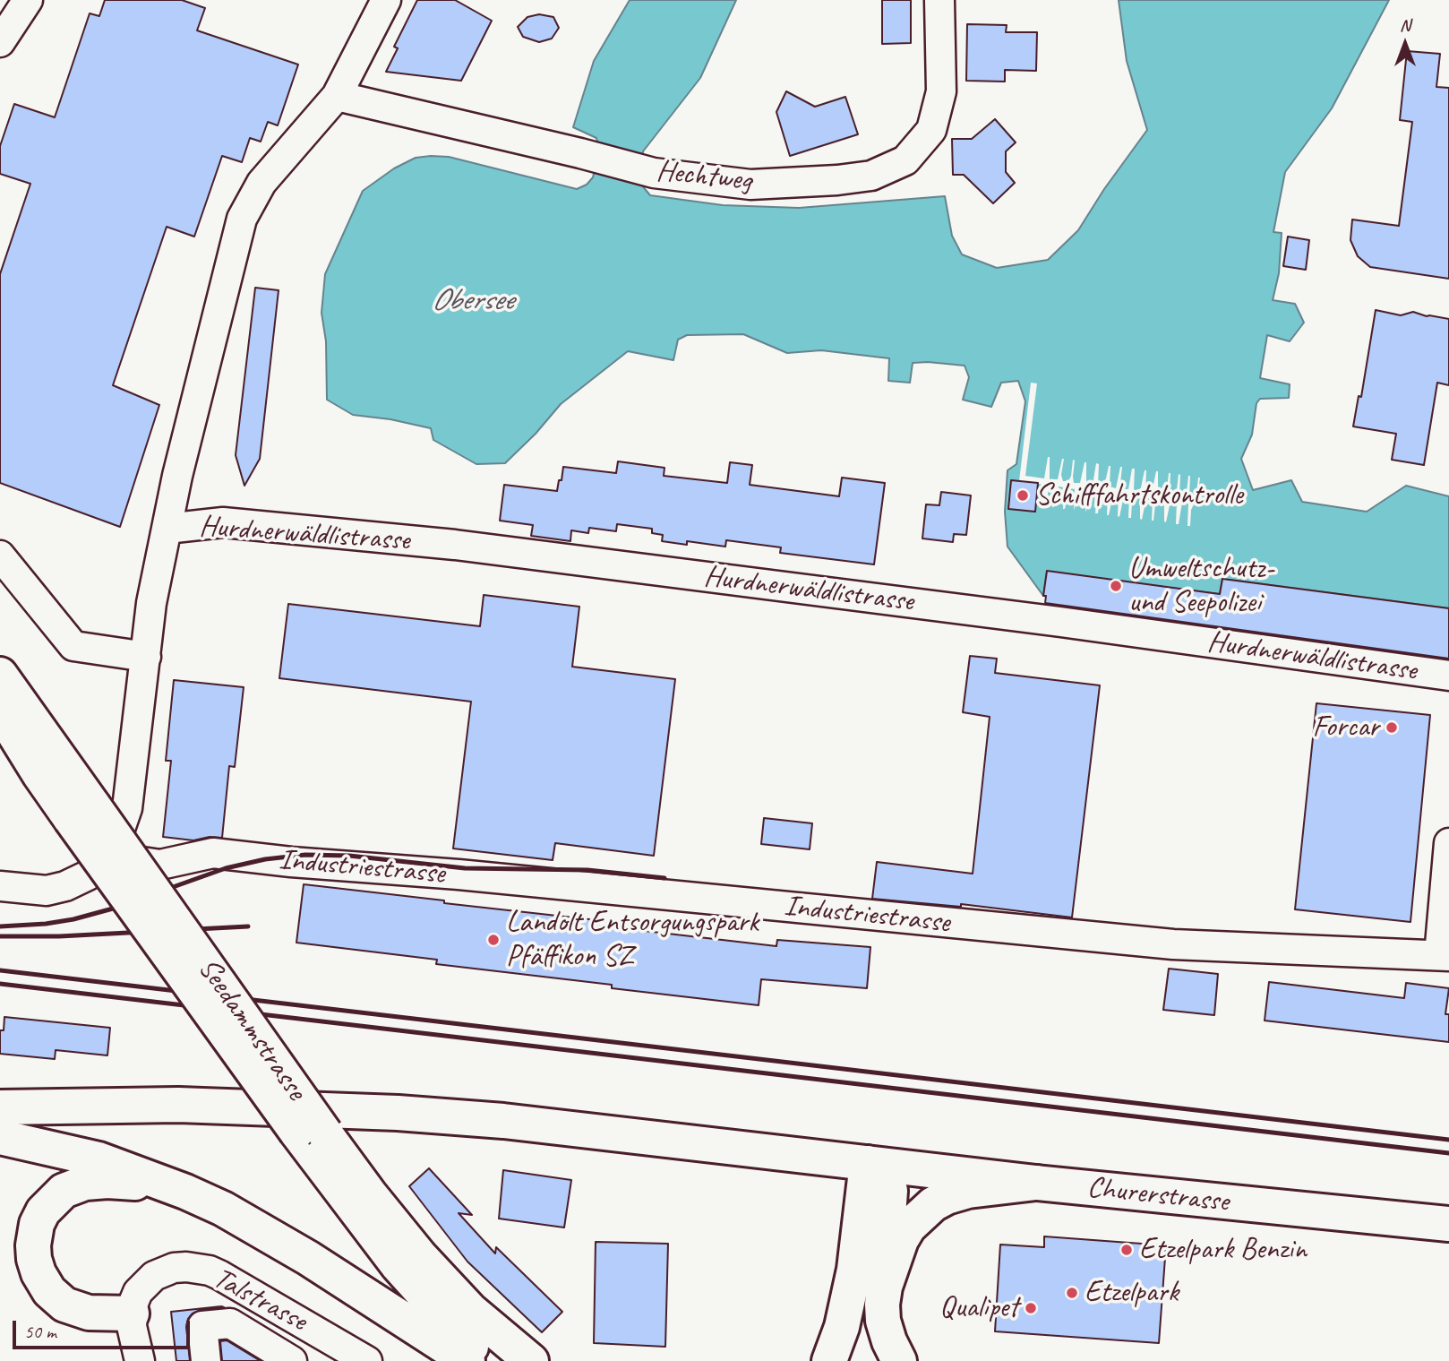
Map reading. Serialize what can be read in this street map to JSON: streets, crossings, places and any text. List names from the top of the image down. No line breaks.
{"streets":{"main road":["Churerstrasse"],"street":["Hechtweg","Hurdnerwäldlistrasse","Industriestrasse","Talstrasse"]},"crossings":[["Hechtweg","Hurdnerwäldlistrasse"],["Hurdnerwäldlistrasse","Industriestrasse"]],"water":["Obersee"],"places":["Schifffahrtskontrolle","Umweltschutz- und Seepolizei","Forcar","Landolt Entsorgungspark Pfäffikon SZ","Etzelpark Benzin","Etzelpark","Qualipet"],"scale_bar":"50 m","north":"top"}
